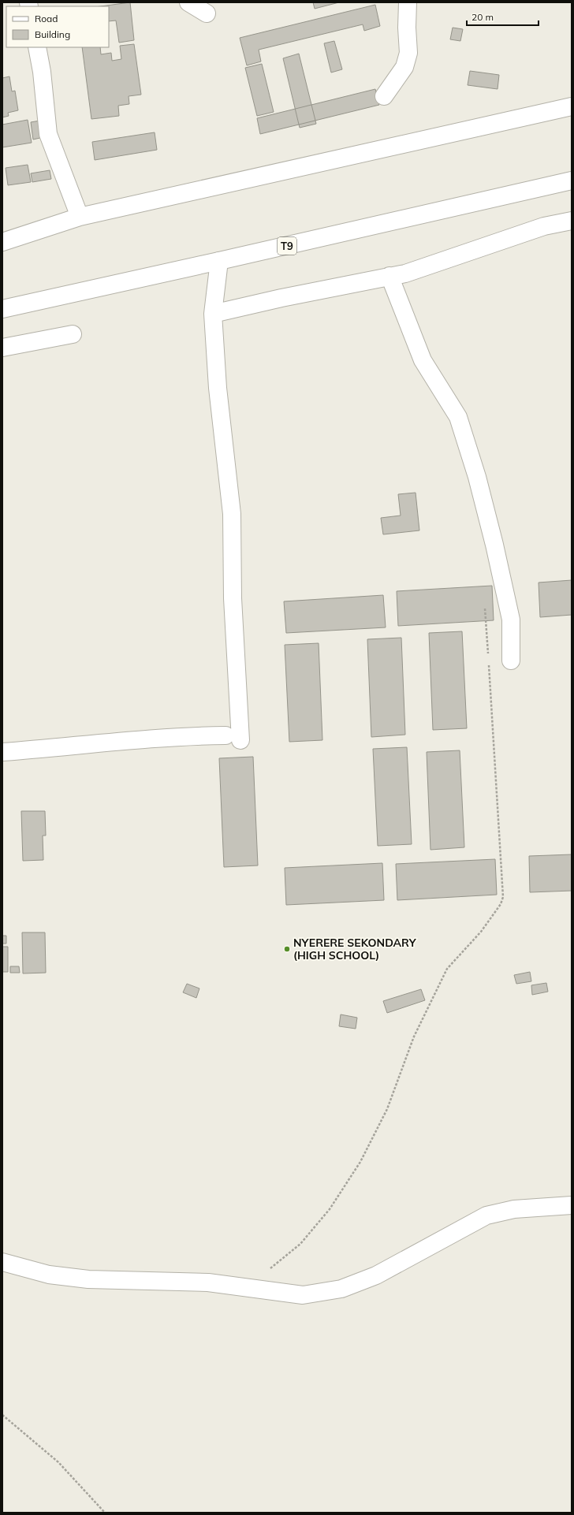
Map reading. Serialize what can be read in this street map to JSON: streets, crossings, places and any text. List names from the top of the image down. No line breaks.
{"streets":{"main road":["T9"]},"places":["NYERERE SEKONDARY (HIGH SCHOOL)"],"legend":["Road","Building"],"scale_bar":"20 m"}
